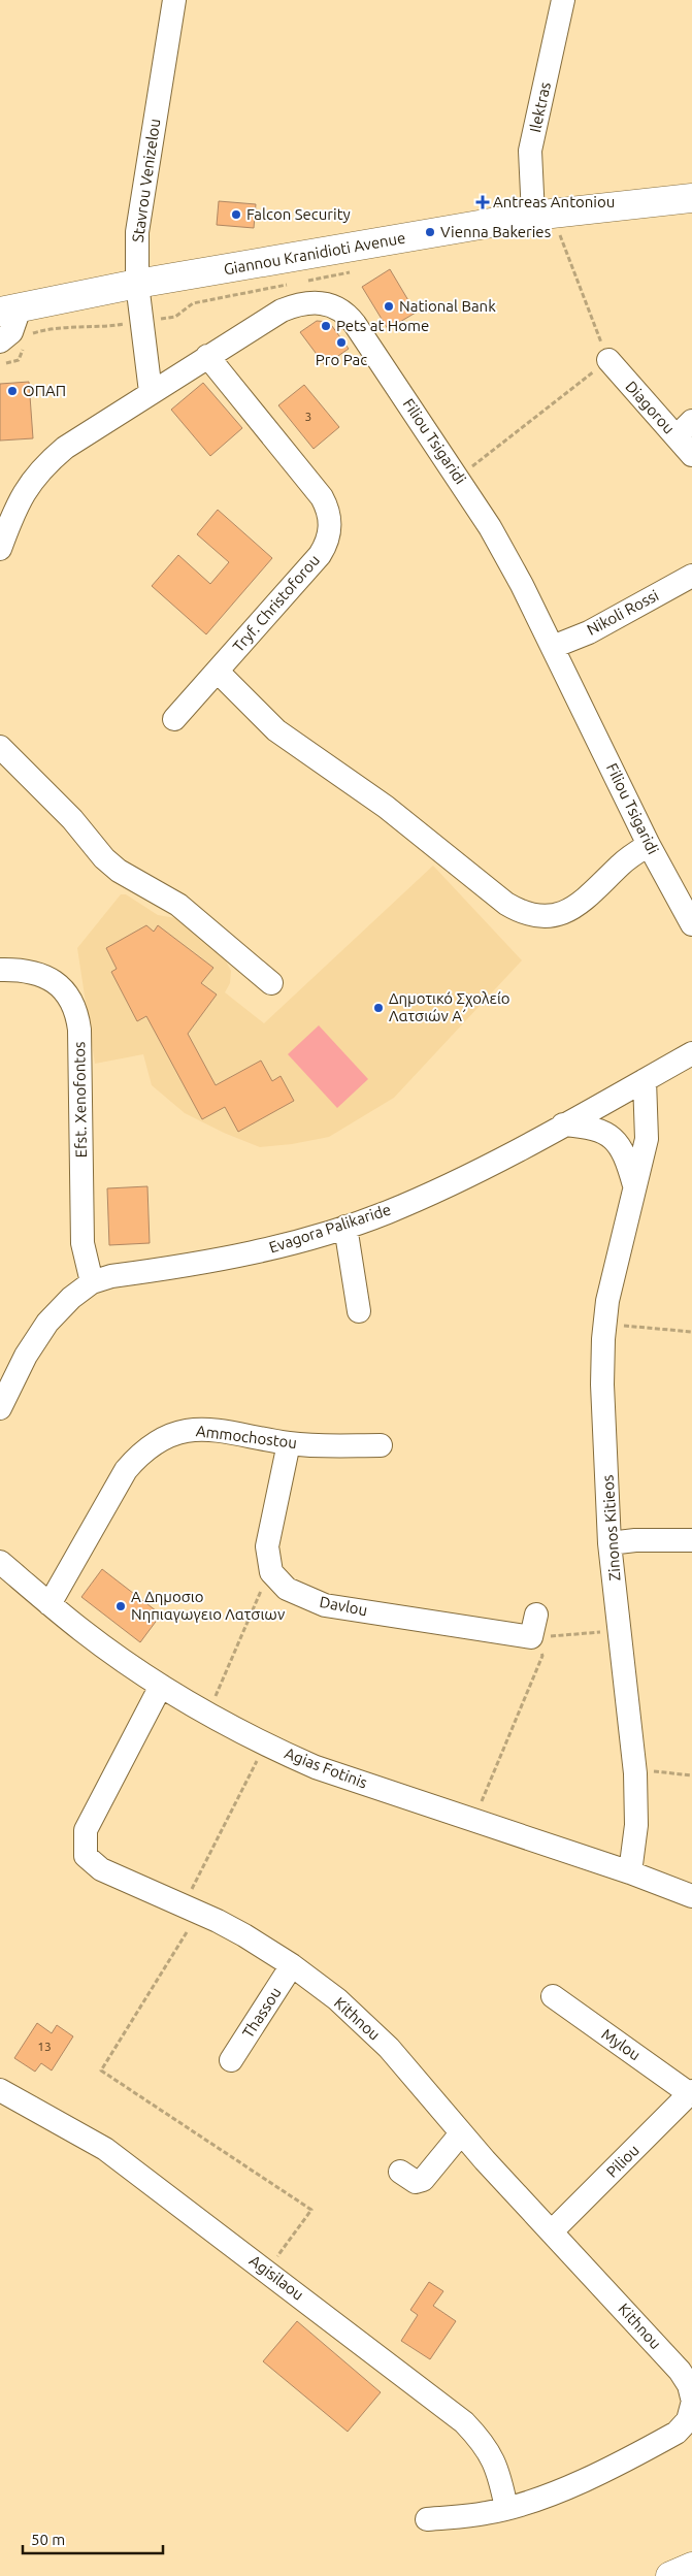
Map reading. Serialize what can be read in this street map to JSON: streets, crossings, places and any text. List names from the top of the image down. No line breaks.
{"streets":{"main road":["Giannou Kranidioti Avenue"],"street":["Ilektras","Stavrou Venizelou","Diagorou","Filiou Tsigaridi","Tryf. Christoforou","Nikoli Rossi","Efst. Xenofontos","Evagora Palikaride","Ammochostou","Zinonos Kitieos","Davlou","Agias Fotinis","Thassou","Kithnou","Mylou","Piliou","Agisilaou"]},"crossings":[["Ilektras","Giannou Kranidioti Avenue"],["Stavrou Venizelou","Giannou Kranidioti Avenue"],["Stavrou Venizelou","Filiou Tsigaridi"],["Filiou Tsigaridi","Tryf. Christoforou"],["Filiou Tsigaridi","Nikoli Rossi"],["Efst. Xenofontos","Evagora Palikaride"],["Evagora Palikaride","Zinonos Kitieos"],["Ammochostou","Agias Fotinis"],["Zinonos Kitieos","Agias Fotinis"],["Agias Fotinis","Kithnou"],["Thassou","Kithnou"],["Kithnou","Piliou"],["Mylou","Piliou"]],"places":{"health":["Antreas Antoniou"],"other":["Falcon Security","Vienna Bakeries","National Bank","Pets at Home","Pro Pac","ΟΠΑΠ","Δημοτικό Σχολείο Λατσιών Α΄","Α Δημοσιο Νηπιαγωγειο Λατσιων"]},"house_numbers":["3","13"],"scale_bar":"50 m"}
